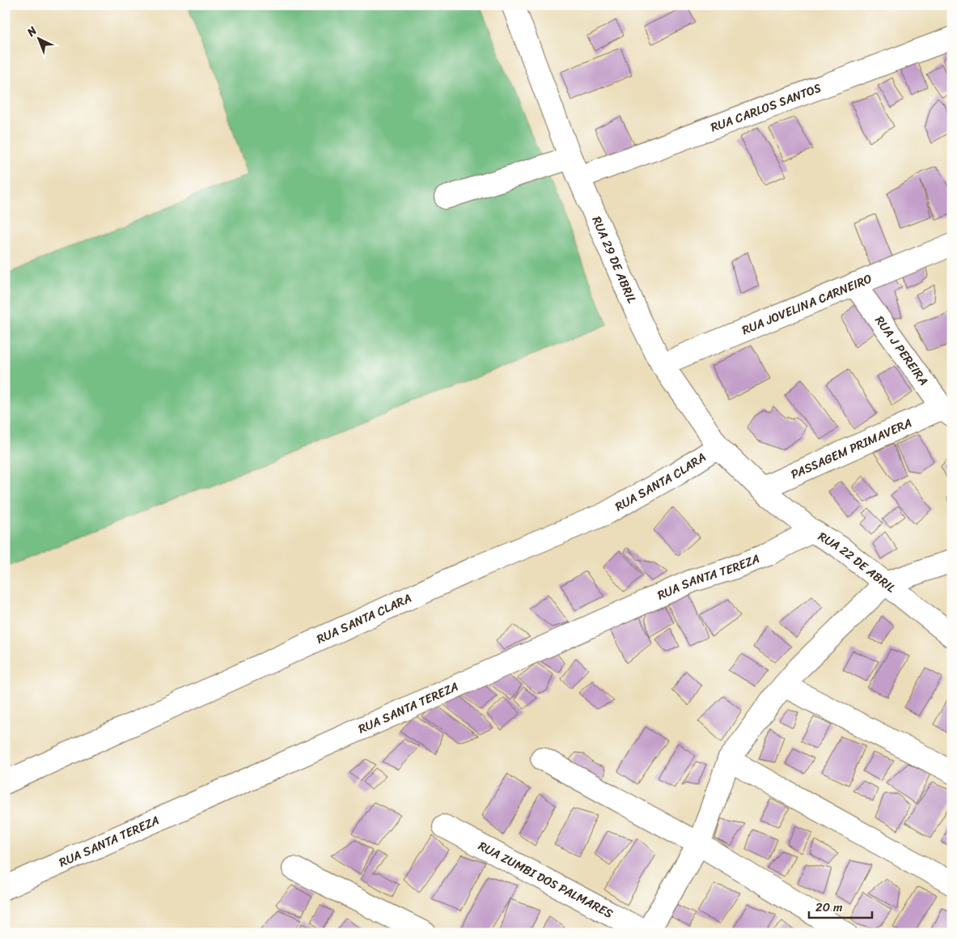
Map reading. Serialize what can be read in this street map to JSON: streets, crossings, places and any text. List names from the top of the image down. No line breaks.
{"streets":{"street":["RUA CARLOS SANTOS","RUA 29 DE ABRIL","RUA JOVELINA CARNEIRO","RUA J PEREIRA","PASSAGEM PRIMAVERA","RUA SANTA CLARA","RUA 22 DE ABRIL","RUA SANTA TEREZA","RUA ZUMBI DOS PALMARES"]},"crossings":[["RUA CARLOS SANTOS","RUA 29 DE ABRIL"],["RUA 29 DE ABRIL","RUA JOVELINA CARNEIRO"],["RUA 29 DE ABRIL","PASSAGEM PRIMAVERA"],["RUA 29 DE ABRIL","RUA SANTA CLARA"],["RUA 29 DE ABRIL","RUA 22 DE ABRIL"],["RUA JOVELINA CARNEIRO","RUA J PEREIRA"],["RUA J PEREIRA","PASSAGEM PRIMAVERA"],["PASSAGEM PRIMAVERA","RUA 22 DE ABRIL"],["RUA 22 DE ABRIL","RUA SANTA TEREZA"]],"scale_bar":"20 m","north":"top left"}
